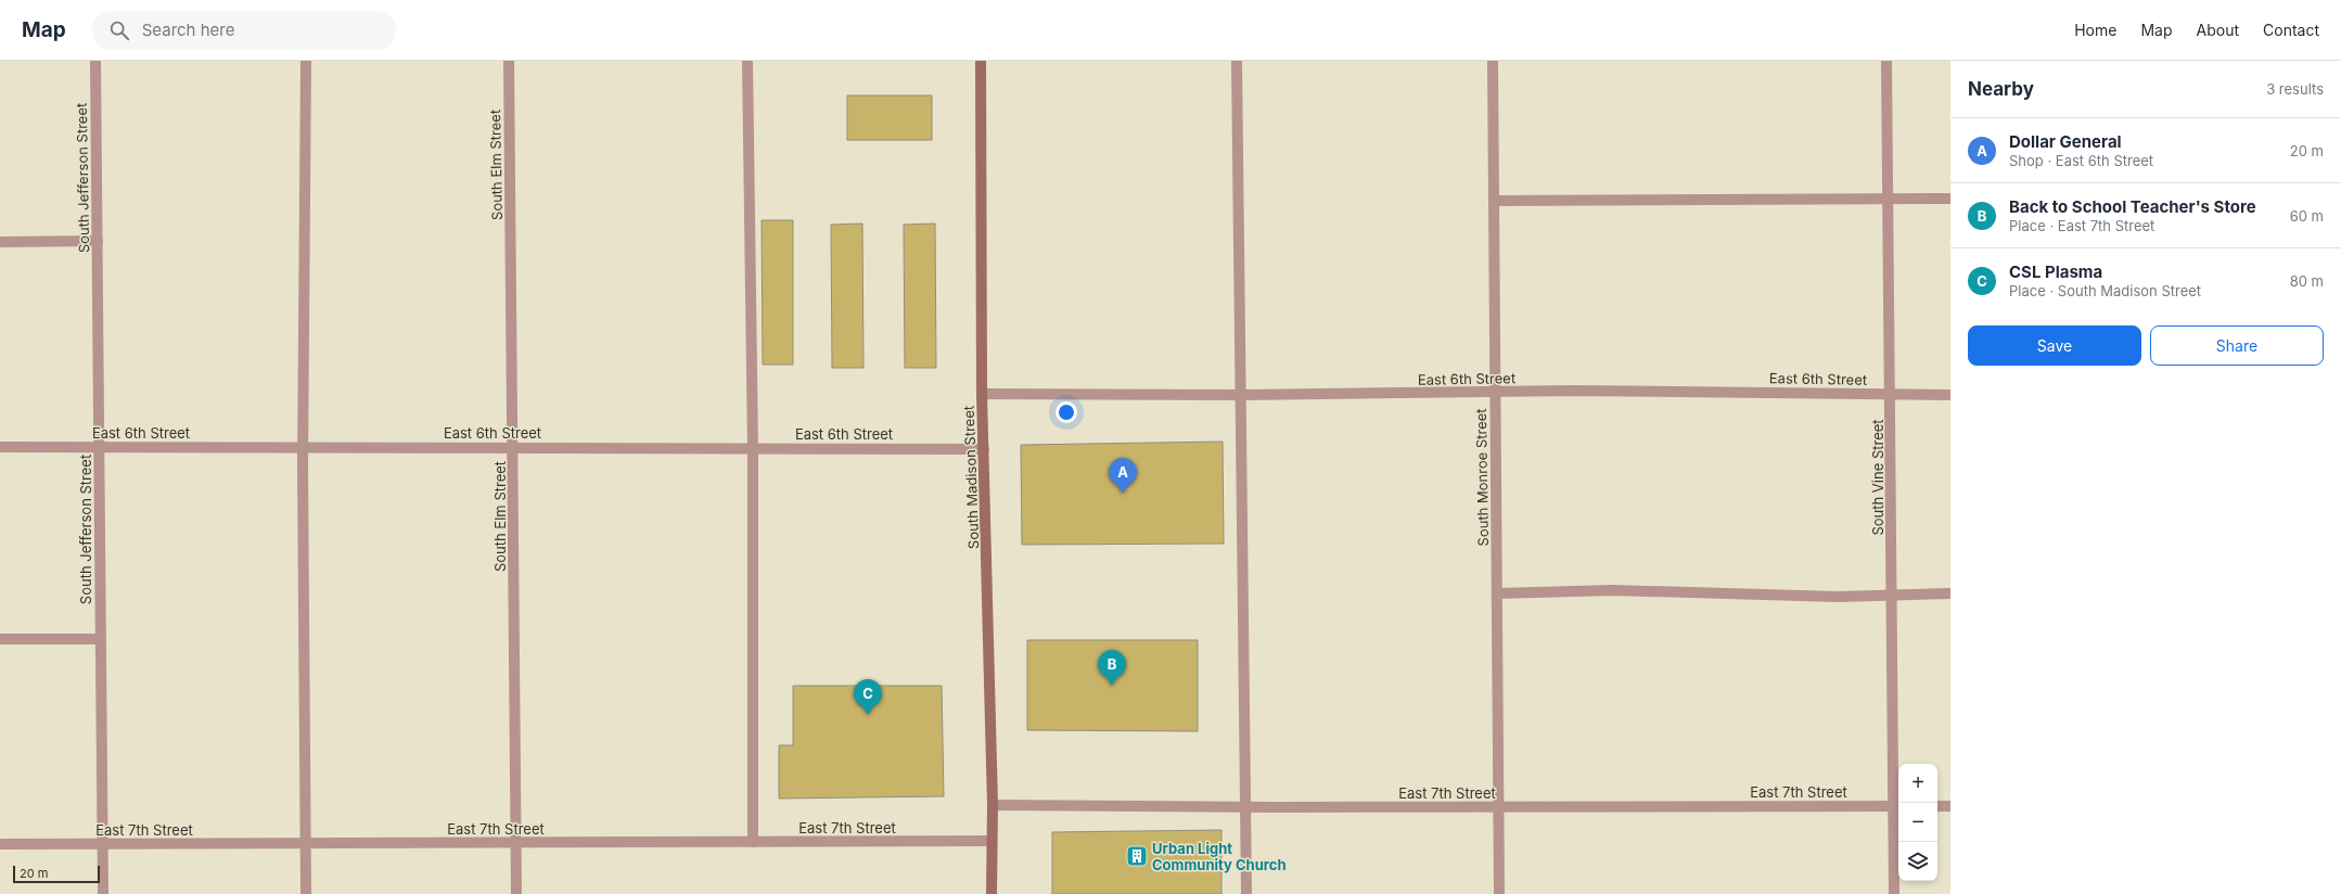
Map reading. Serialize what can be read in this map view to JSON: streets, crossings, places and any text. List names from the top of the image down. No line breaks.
{"streets":{"main road":["South Madison Street"],"street":["South Elm Street","South Jefferson Street","East 6th Street","South Monroe Street","South Vine Street","East 7th Street"]},"crossings":[["South Elm Street","East 6th Street"],["South Elm Street","East 7th Street"],["South Jefferson Street","East 6th Street"],["South Jefferson Street","East 7th Street"],["East 6th Street","South Madison Street"],["East 6th Street","South Monroe Street"],["East 6th Street","South Vine Street"],["South Madison Street","East 7th Street"],["South Monroe Street","East 7th Street"],["South Vine Street","East 7th Street"]],"places":{"building":["Urban Light Community Church"]},"scale_bar":"20 m","page":{"header":"Map","search":"Search here","nav":["Home","Map","About","Contact"],"heading":["Nearby","3 results"],"list":[{"mark":"A","name":"Dollar General","note":"Shop · East 6th Street","value":"20 m"},{"mark":"B","name":"Back to School Teacher's Store","note":"Place · East 7th Street","value":"60 m"},{"mark":"C","name":"CSL Plasma","note":"Place · South Madison Street","value":"80 m"}],"buttons":["Save","Share"],"pins":["A","B","C"],"map_buttons":["+","−"],"scale":"20 m"}}
